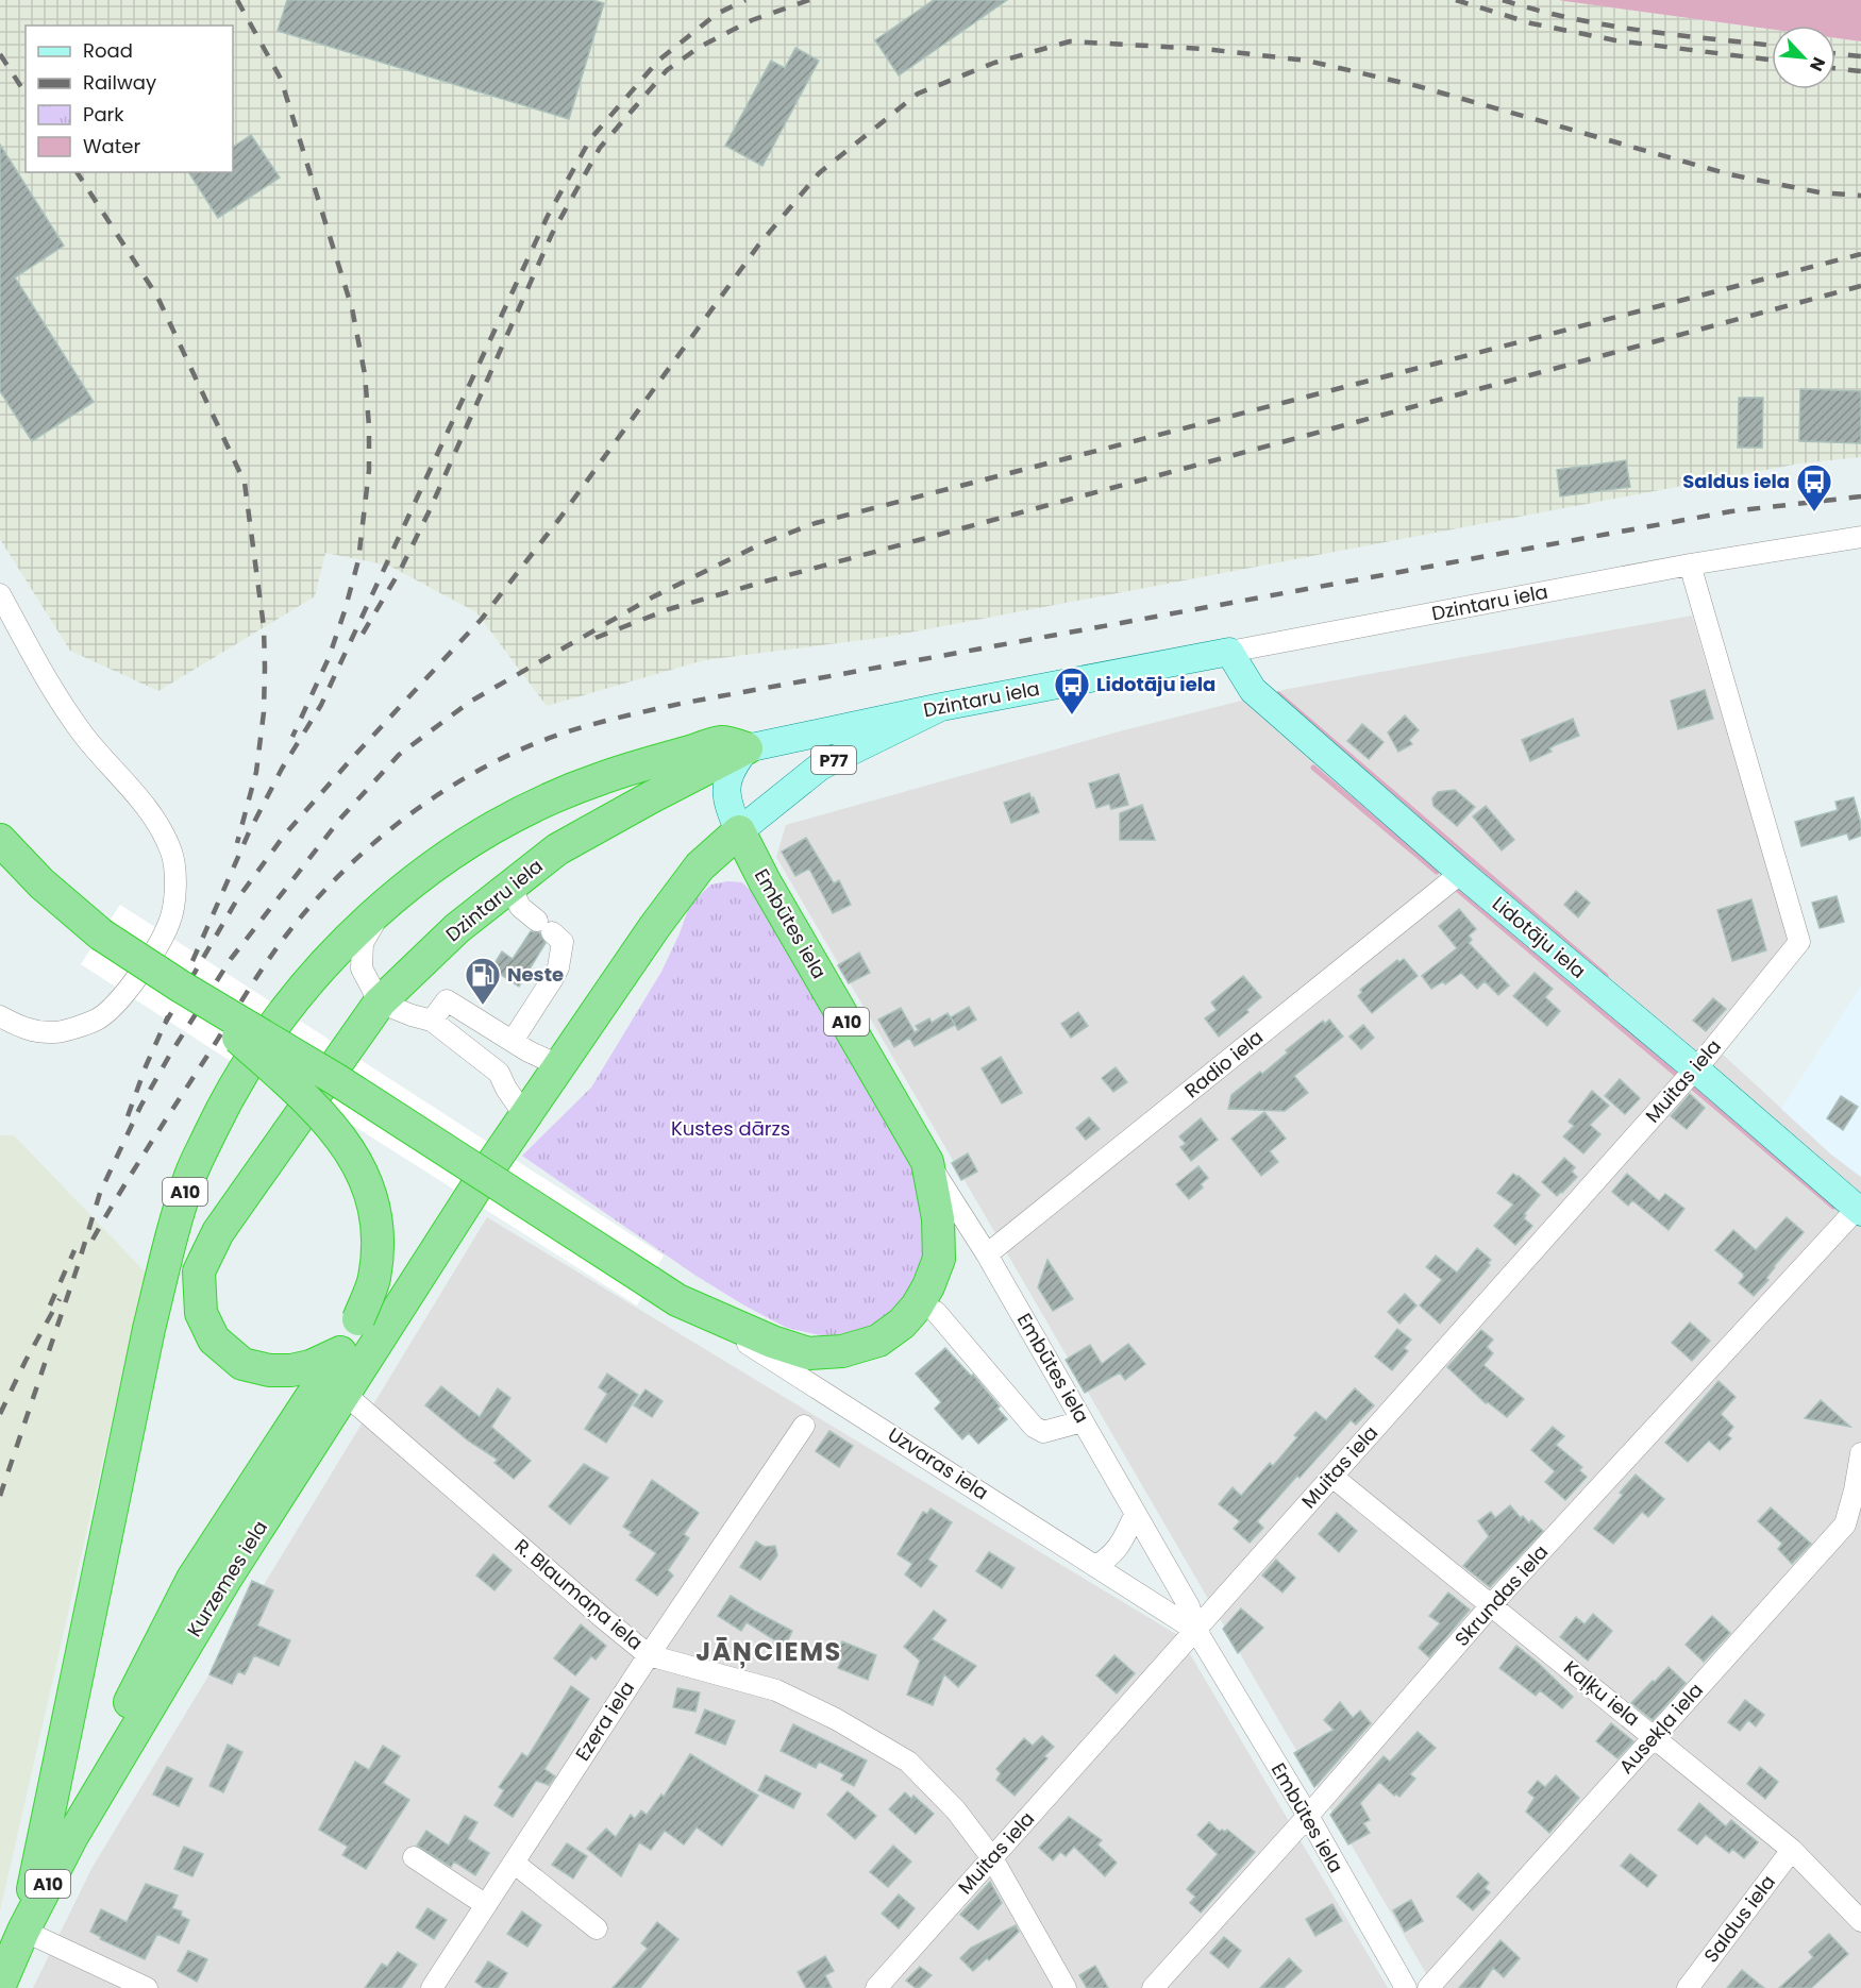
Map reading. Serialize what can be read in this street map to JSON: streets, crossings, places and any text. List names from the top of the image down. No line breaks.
{"streets":{"highway":["Dzintaru iela","Embūtes iela","A10","Kurzemes iela"],"main road":["P77","Lidotāju iela"],"street":["Radio iela","Muitas iela","Uzvaras iela","R. Blaumaņa iela","Skrundas iela","Kaļķu iela","Ezera iela","Ausekļa iela","Saldus iela"]},"crossings":[["Dzintaru iela","P77"],["Dzintaru iela","Embūtes iela"],["Dzintaru iela","Lidotāju iela"],["Dzintaru iela","A10"],["Dzintaru iela","Muitas iela"],["P77","Embūtes iela"],["P77","A10"],["Embūtes iela","A10"],["Embūtes iela","Radio iela"],["Embūtes iela","Muitas iela"],["Embūtes iela","Uzvaras iela"],["Embūtes iela","Skrundas iela"],["Lidotāju iela","Radio iela"],["Lidotāju iela","Muitas iela"],["Lidotāju iela","Skrundas iela"],["A10","Uzvaras iela"],["A10","Kurzemes iela"],["Muitas iela","Uzvaras iela"],["Muitas iela","R. Blaumaņa iela"],["Muitas iela","Kaļķu iela"],["Kurzemes iela","R. Blaumaņa iela"],["R. Blaumaņa iela","Ezera iela"],["Skrundas iela","Kaļķu iela"],["Kaļķu iela","Ausekļa iela"],["Kaļķu iela","Saldus iela"]],"districts":["JĀŅCIEMS"],"parks":["Kustes dārzs"],"places":{"bus stop":["Saldus iela","Lidotāju iela"],"fuel station":["Neste"]},"legend":["Road","Railway","Park","Water"],"north":"bottom right"}
